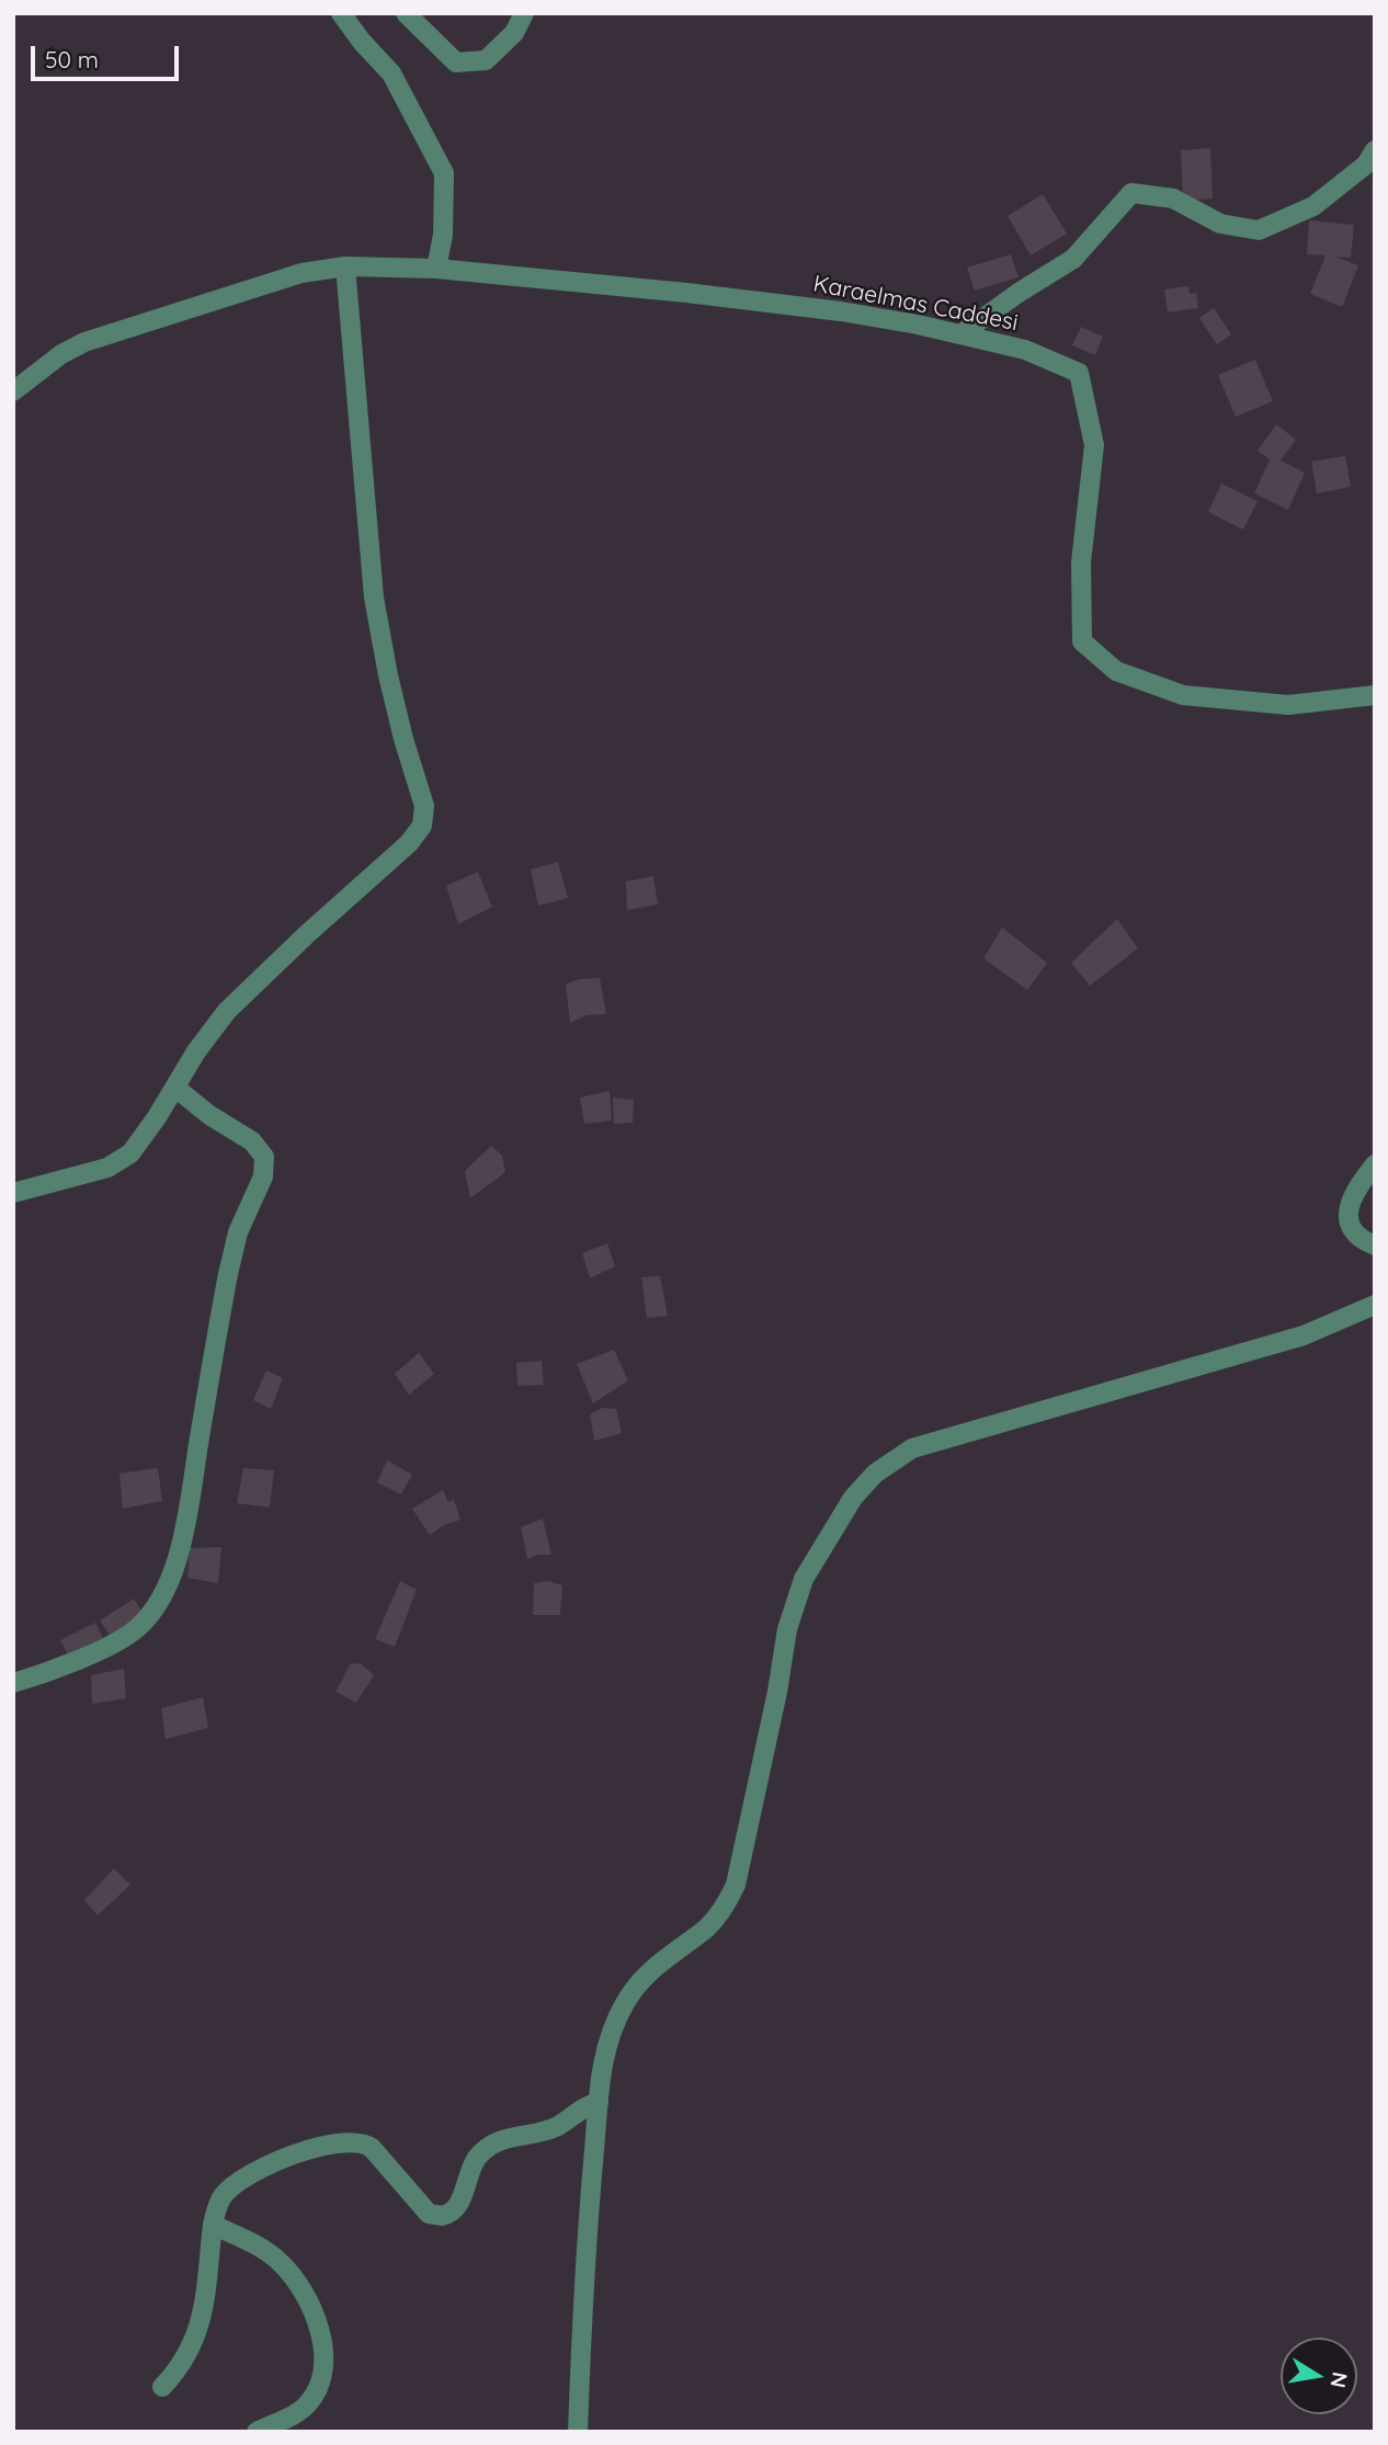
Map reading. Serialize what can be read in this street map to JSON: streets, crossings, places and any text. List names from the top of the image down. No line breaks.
{"streets":{"street":["Karaelmas Caddesi"]},"scale_bar":"50 m","north":"right"}
